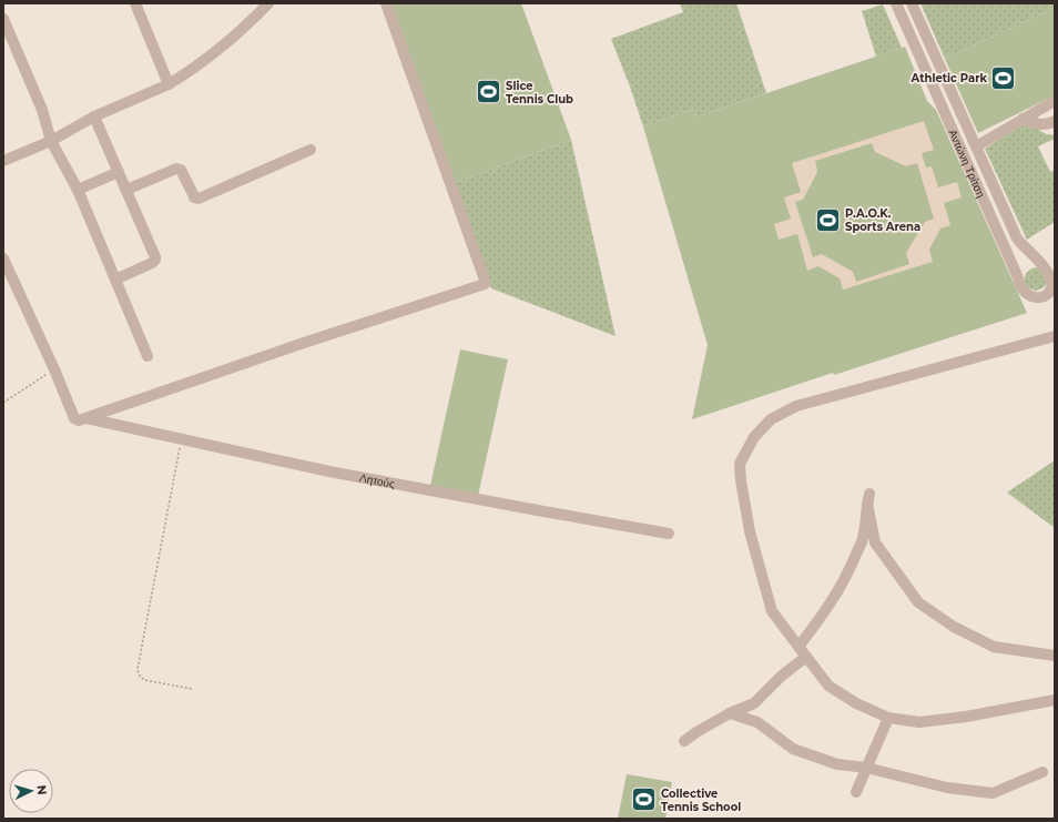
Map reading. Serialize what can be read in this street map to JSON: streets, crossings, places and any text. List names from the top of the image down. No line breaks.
{"streets":{"street":["Αντώνη Τρίτση","Λητούς"]},"places":{"sports":["Athletic Park","Slice Tennis Club","P.A.O.K. Sports Arena","Collective Tennis School"]},"north":"right"}
